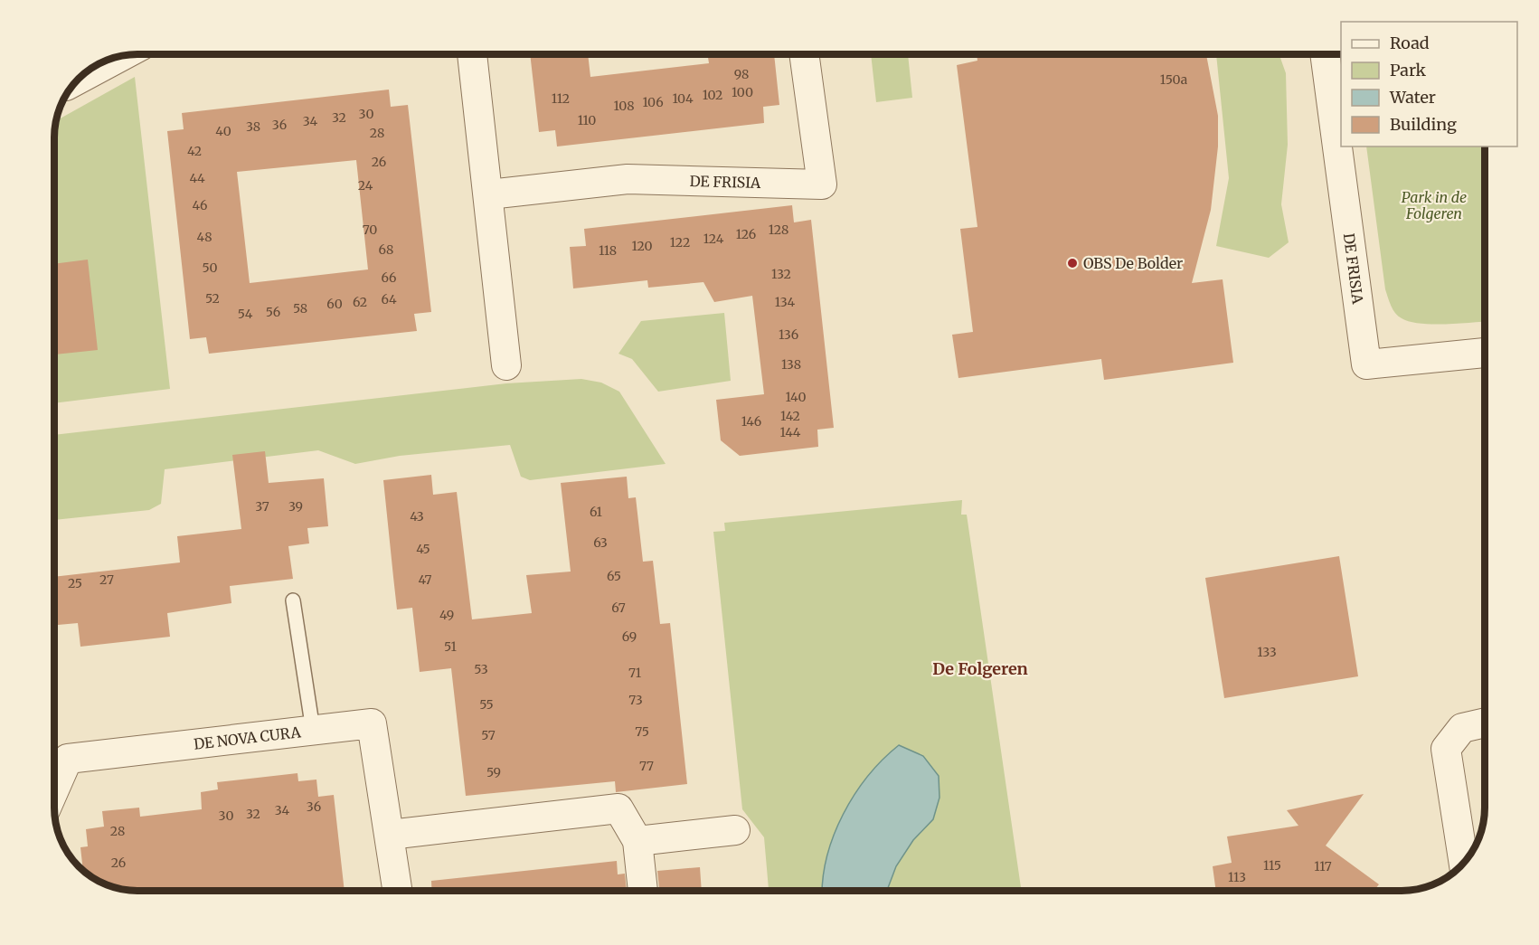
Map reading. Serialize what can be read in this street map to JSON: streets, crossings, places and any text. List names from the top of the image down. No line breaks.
{"streets":{"street":["DE FRISIA","DE NOVA CURA"]},"districts":["De Folgeren"],"parks":["Park in de Folgeren"],"places":["OBS De Bolder"],"house_numbers":["98","150a","100","102","112","104","106","108","30","32","110","34","36","38","40","28","42","26","44","24","46","70","128","126","48","124","122","120","68","118","50","132","66","52","64","62","134","60","58","56","54","136","138","140","142","146","144","37","39","61","43","63","45","65","27","47","25","67","49","69","51","133","53","71","73","55","75","57","77","59","36","34","32","30","28","26","115","117","113"],"legend":["Road","Park","Water","Building"]}
